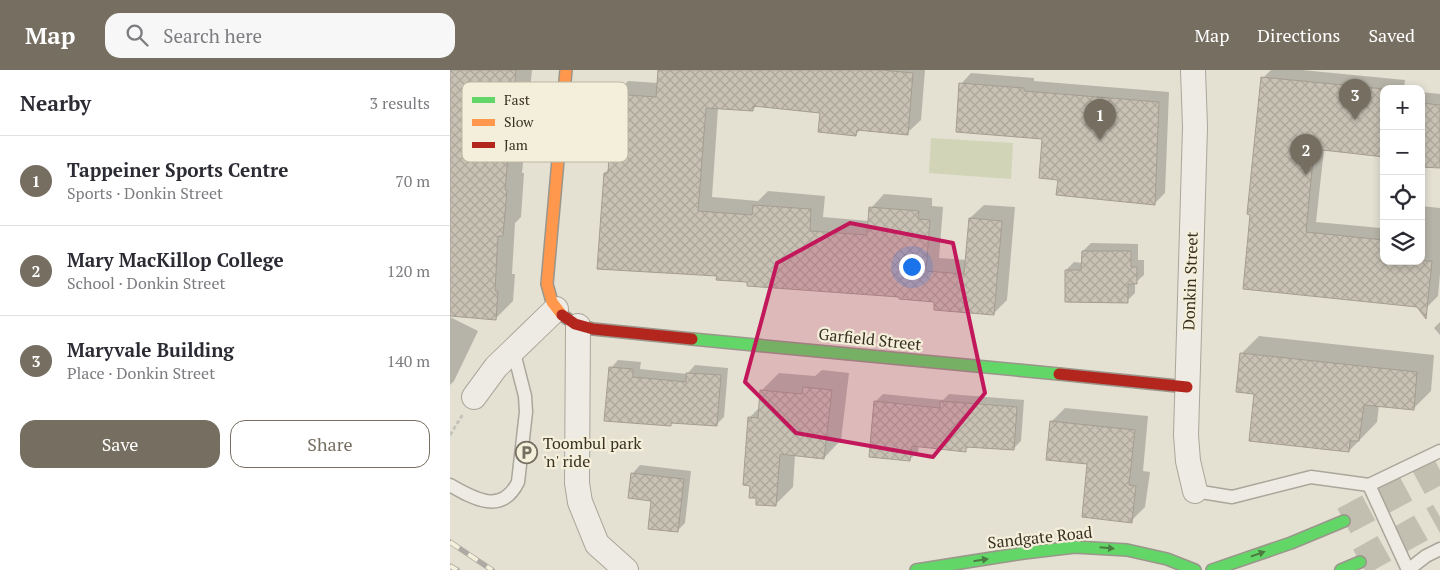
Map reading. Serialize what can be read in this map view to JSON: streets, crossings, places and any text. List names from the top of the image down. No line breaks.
{"streets":{"main road":["Garfield Street","Sandgate Road"],"street":["Donkin Street"]},"crossings":[["Donkin Street","Garfield Street"]],"one_way":["Sandgate Road"],"places":{"parking":["Toombul park 'n' ride"]},"legend":["Fast","Slow","Jam"],"page":{"header":"Map","search":"Search here","nav":["Map","Directions","Saved"],"heading":["Nearby","3 results"],"pins":["3","1","2"],"map_buttons":["+","−"],"list":[{"mark":"1","name":"Tappeiner Sports Centre","note":"Sports · Donkin Street","value":"70 m"},{"mark":"2","name":"Mary MacKillop College","note":"School · Donkin Street","value":"120 m"},{"mark":"3","name":"Maryvale Building","note":"Place · Donkin Street","value":"140 m"}],"buttons":["Save","Share"]}}
